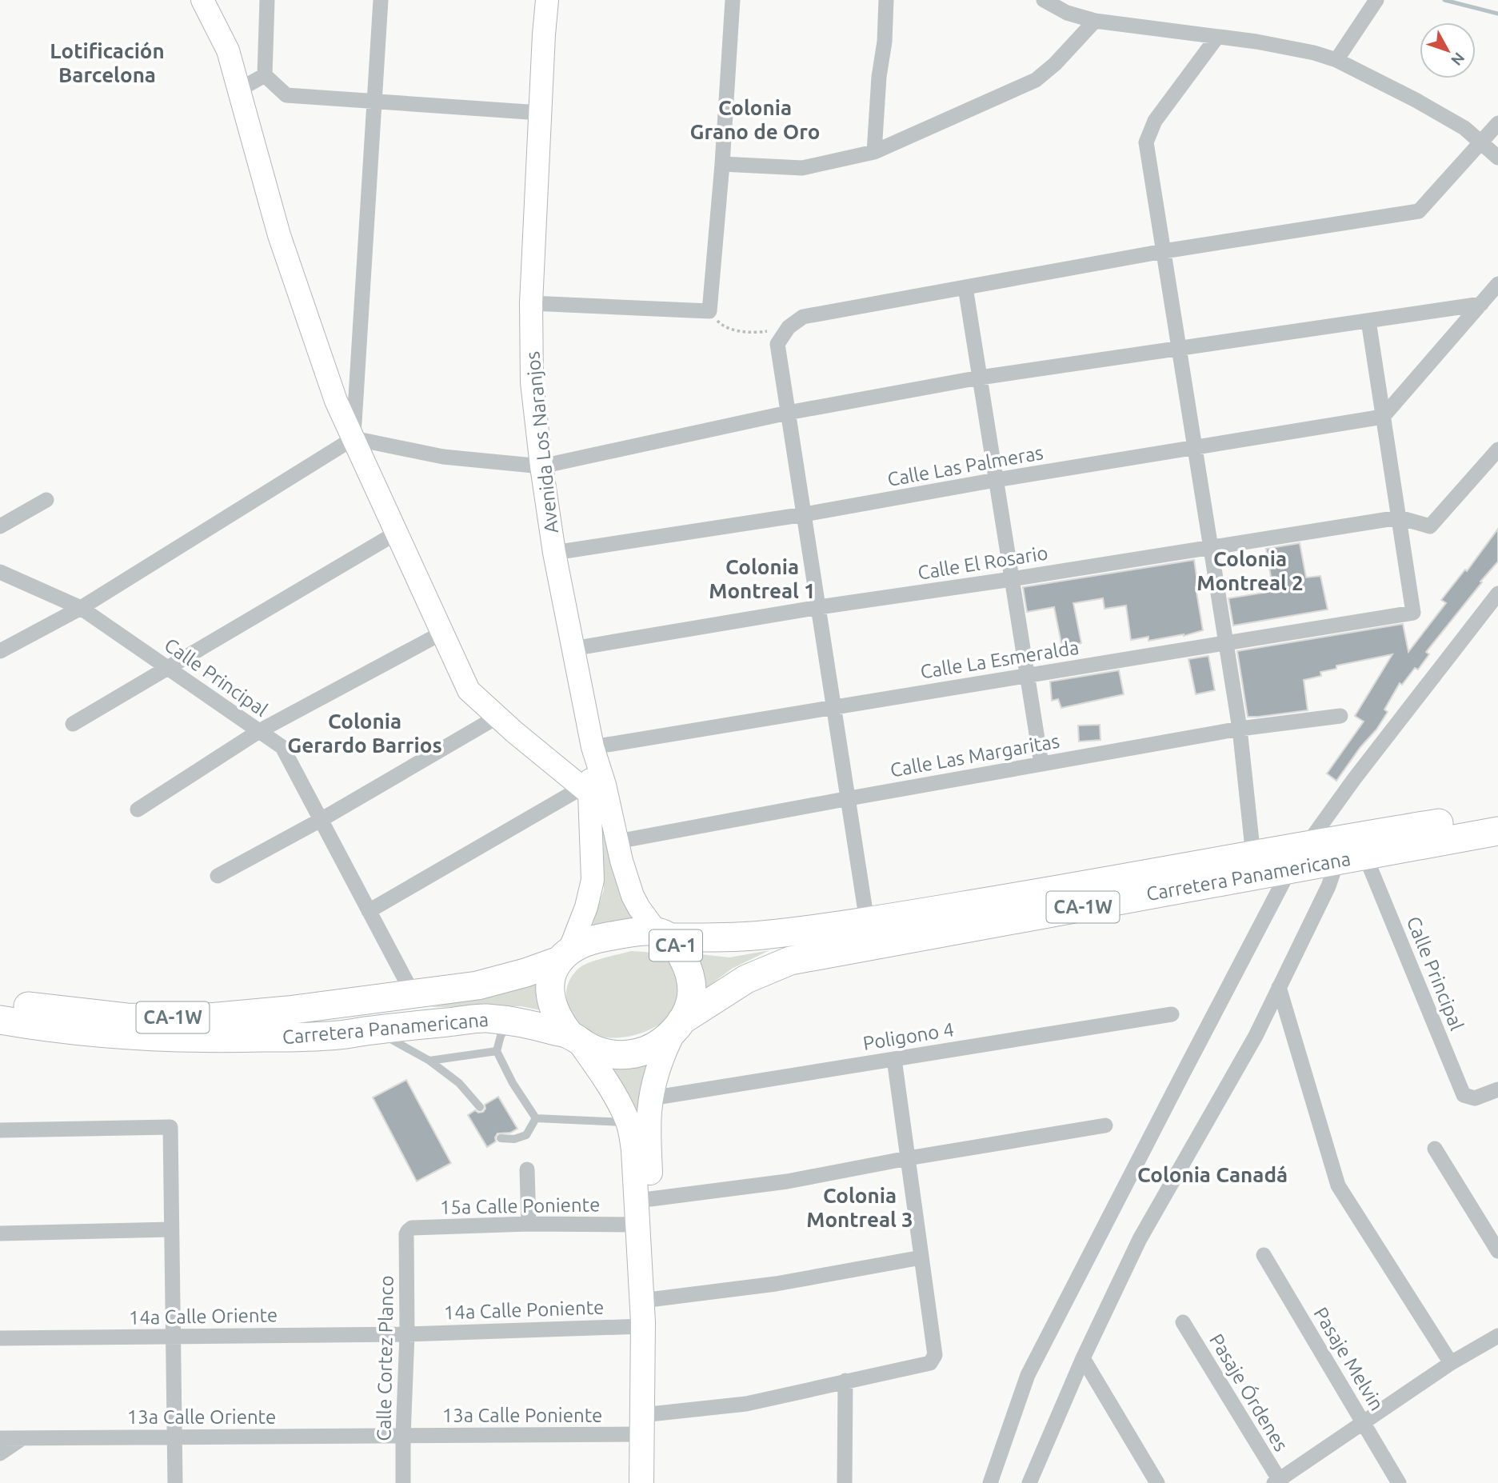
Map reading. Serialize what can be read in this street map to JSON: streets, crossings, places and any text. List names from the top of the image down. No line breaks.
{"streets":{"highway":["Carretera Panamericana","CA-1W","CA-1"],"main road":["Avenida Los Naranjos"],"street":["Calle Las Palmeras","Calle El Rosario","Calle La Esmeralda","Calle Principal","Calle Las Margaritas","Poligono 4","15a Calle Poniente","14a Calle Poniente","14a Calle Oriente","Calle Cortez Planco","Pasaje Melvin","Pasaje Órdenes","13a Calle Poniente","13a Calle Oriente"]},"crossings":[["Avenida Los Naranjos","Calle Las Palmeras"],["Avenida Los Naranjos","Calle El Rosario"],["Avenida Los Naranjos","Calle La Esmeralda"],["Avenida Los Naranjos","Calle Las Margaritas"],["Avenida Los Naranjos","Carretera Panamericana"],["Avenida Los Naranjos","CA-1"],["Calle El Rosario","Calle La Esmeralda"],["Calle Principal","Carretera Panamericana"],["Carretera Panamericana","CA-1"],["Poligono 4","13a Calle Poniente"],["15a Calle Poniente","Calle Cortez Planco"],["14a Calle Poniente","14a Calle Oriente"],["14a Calle Poniente","Calle Cortez Planco"],["14a Calle Oriente","Calle Cortez Planco"],["Calle Cortez Planco","13a Calle Poniente"],["Calle Cortez Planco","13a Calle Oriente"],["13a Calle Poniente","13a Calle Oriente"]],"districts":["Lotificación Barcelona","Colonia Grano de Oro","Colonia Montreal 2","Colonia Montreal 1","Colonia Gerardo Barrios","Colonia Canadá","Colonia Montreal 3"],"north":"bottom right"}
